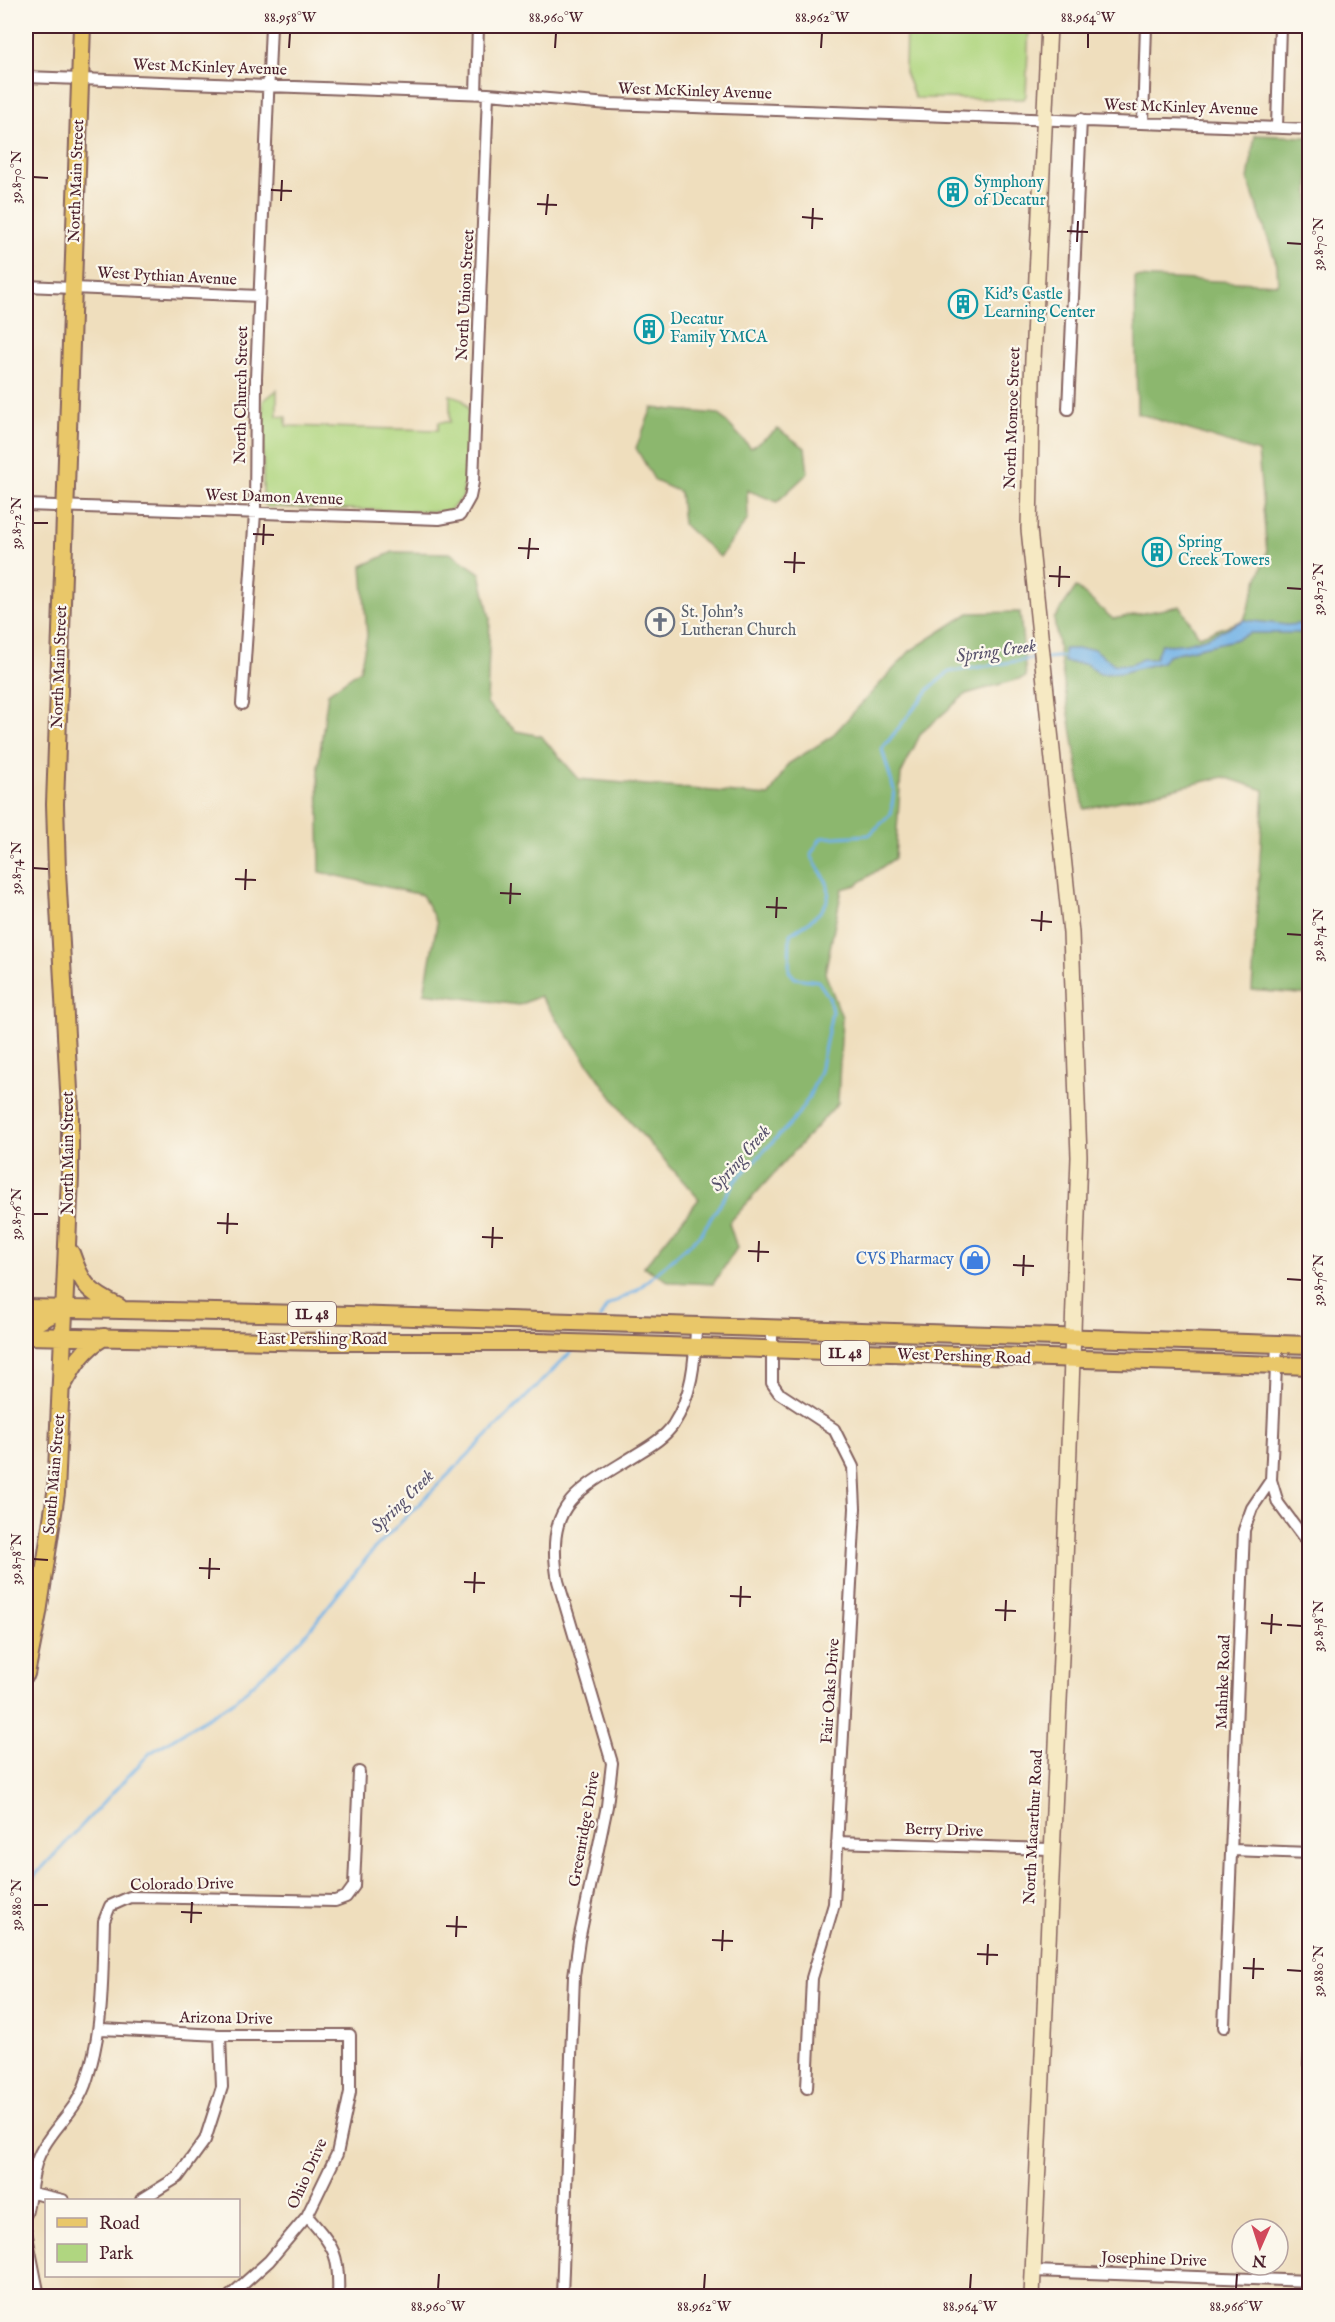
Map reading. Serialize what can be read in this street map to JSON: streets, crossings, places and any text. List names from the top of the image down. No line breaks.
{"streets":{"main road":["North Main Street","IL 48","East Pershing Road","West Pershing Road","South Main Street"],"street":["West McKinley Avenue","West Pythian Avenue","North Union Street","North Church Street","North Monroe Street","West Damon Avenue","Mahnke Road","Fair Oaks Drive","North Macarthur Road","Greenridge Drive","Berry Drive","Colorado Drive","Arizona Drive","Ohio Drive","Josephine Drive"]},"crossings":[["West McKinley Avenue","North Main Street"],["West McKinley Avenue","North Union Street"],["West McKinley Avenue","North Church Street"],["West McKinley Avenue","North Monroe Street"],["North Main Street","West Pythian Avenue"],["North Main Street","West Damon Avenue"],["North Main Street","IL 48"],["North Main Street","South Main Street"],["West Pythian Avenue","North Church Street"],["North Union Street","West Damon Avenue"],["North Church Street","West Damon Avenue"],["North Monroe Street","North Macarthur Road"],["IL 48","West Pershing Road"],["IL 48","South Main Street"],["East Pershing Road","West Pershing Road"],["East Pershing Road","South Main Street"],["West Pershing Road","Fair Oaks Drive"],["West Pershing Road","North Macarthur Road"],["West Pershing Road","Greenridge Drive"],["Fair Oaks Drive","Berry Drive"],["North Macarthur Road","Berry Drive"],["North Macarthur Road","Josephine Drive"],["Colorado Drive","Arizona Drive"],["Arizona Drive","Ohio Drive"]],"water":["Spring Creek"],"places":{"building":["Symphony of Decatur","Kid's Castle Learning Center","Decatur Family YMCA","Spring Creek Towers"],"church":["St. John's Lutheran Church"],"shop":["CVS Pharmacy"]},"legend":["Road","Park"],"north":"bottom","coordinates":["88.958°W","88.960°W","88.962°W","88.964°W","39.870°N","39.872°N","39.874°N","39.876°N","39.878°N","39.880°N","88.966°W"]}
